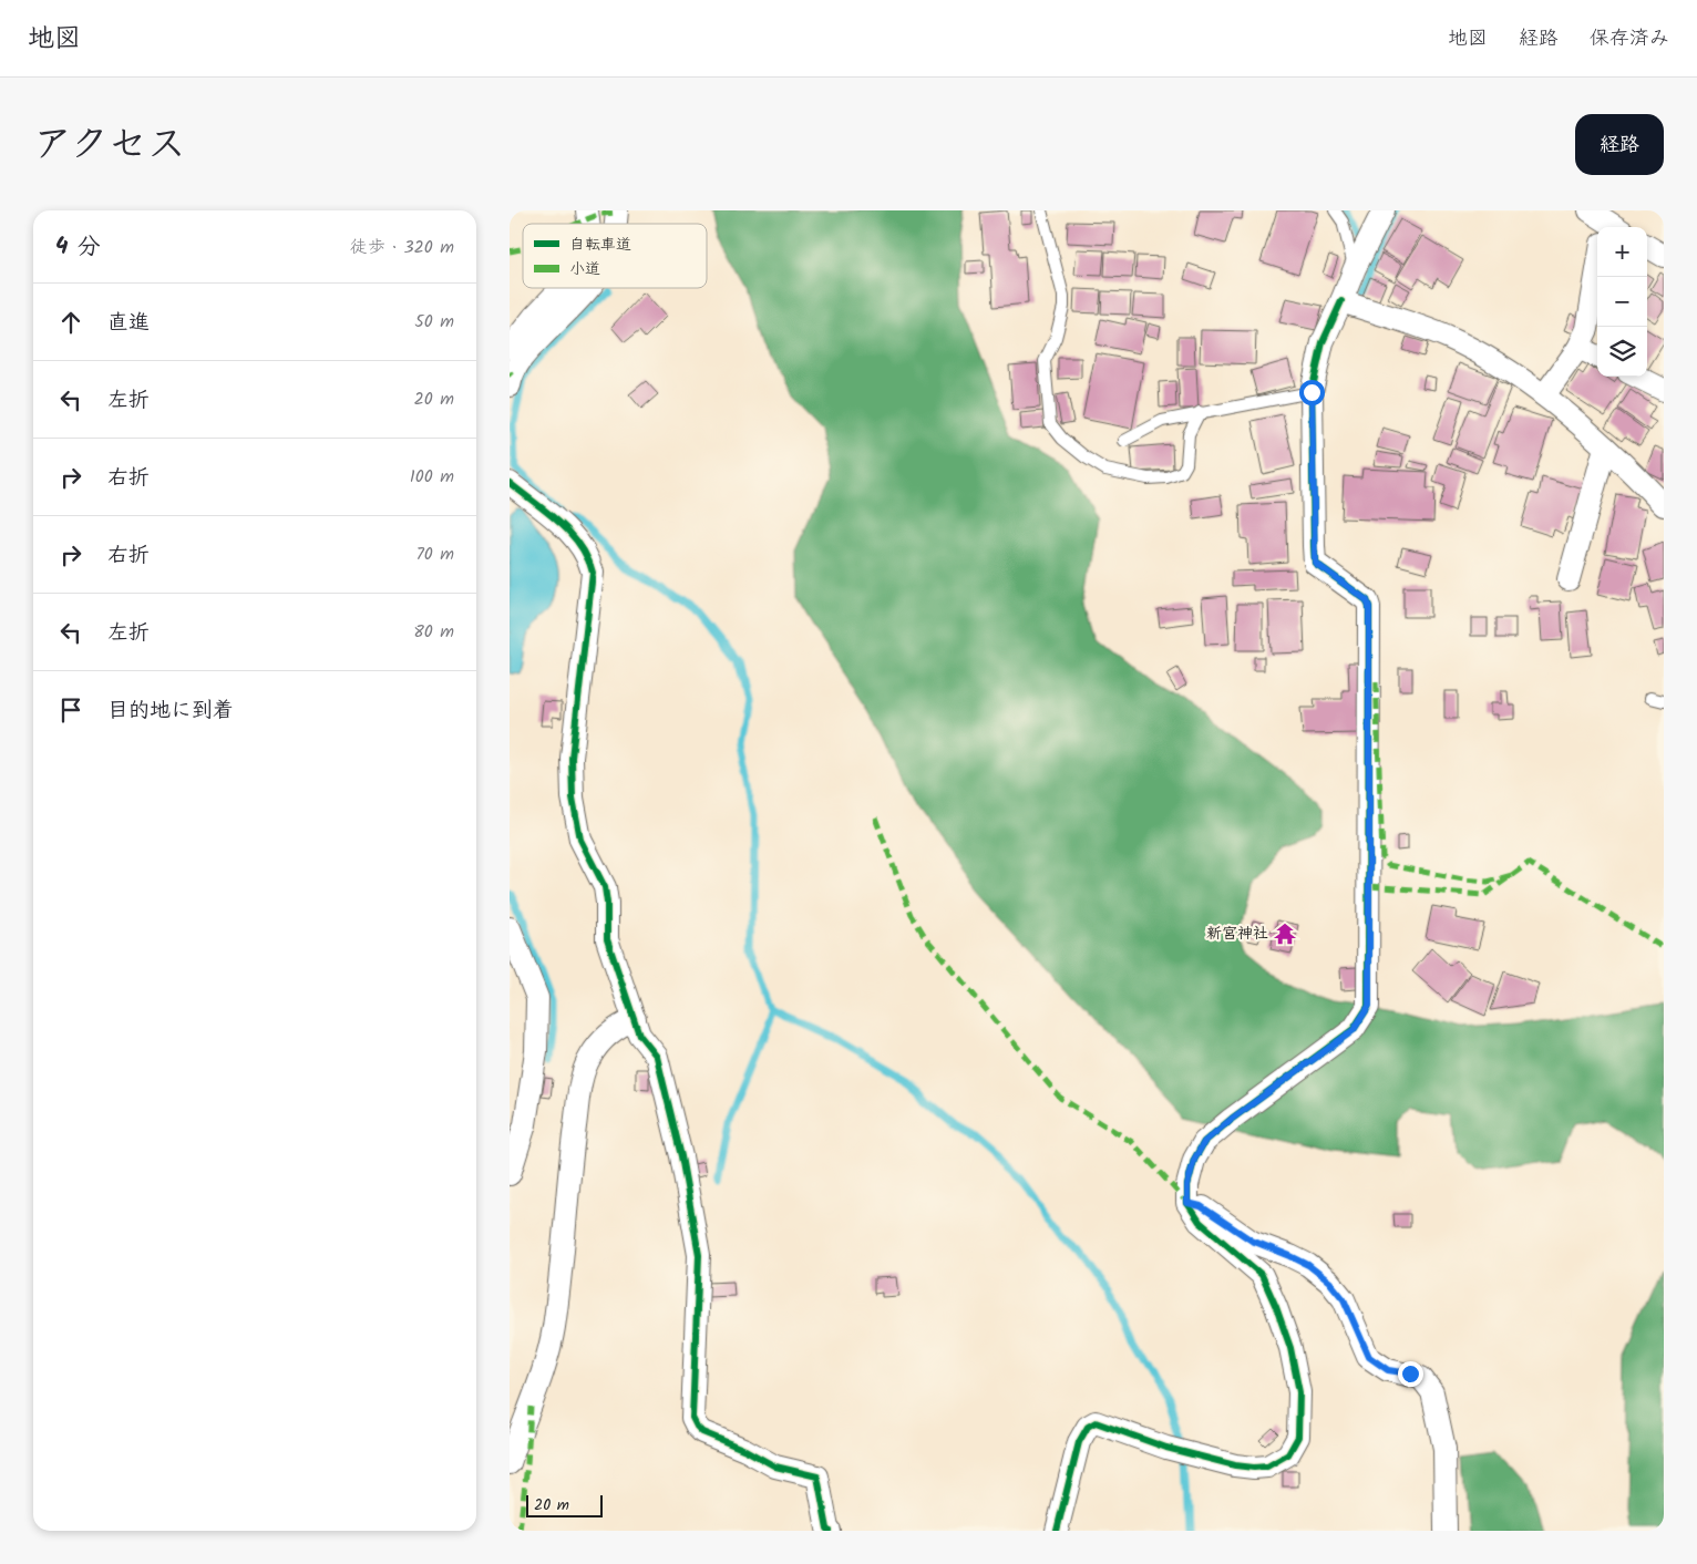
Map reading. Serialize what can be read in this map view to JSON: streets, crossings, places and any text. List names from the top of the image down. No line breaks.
{"places":{"temple":["新宮神社"]},"legend":["自転車道","小道"],"scale_bar":"20 m","page":{"header":"地図","nav":["地図","経路","保存済み"],"title":"アクセス","buttons":"経路","heading":["4 分","徒歩 · 320 m"],"map_buttons":["+","−"],"list":[["直進","50 m"],["左折","20 m"],["右折","100 m"],["右折","70 m"],["左折","80 m"],"目的地に到着"],"scale":"20 m"}}
